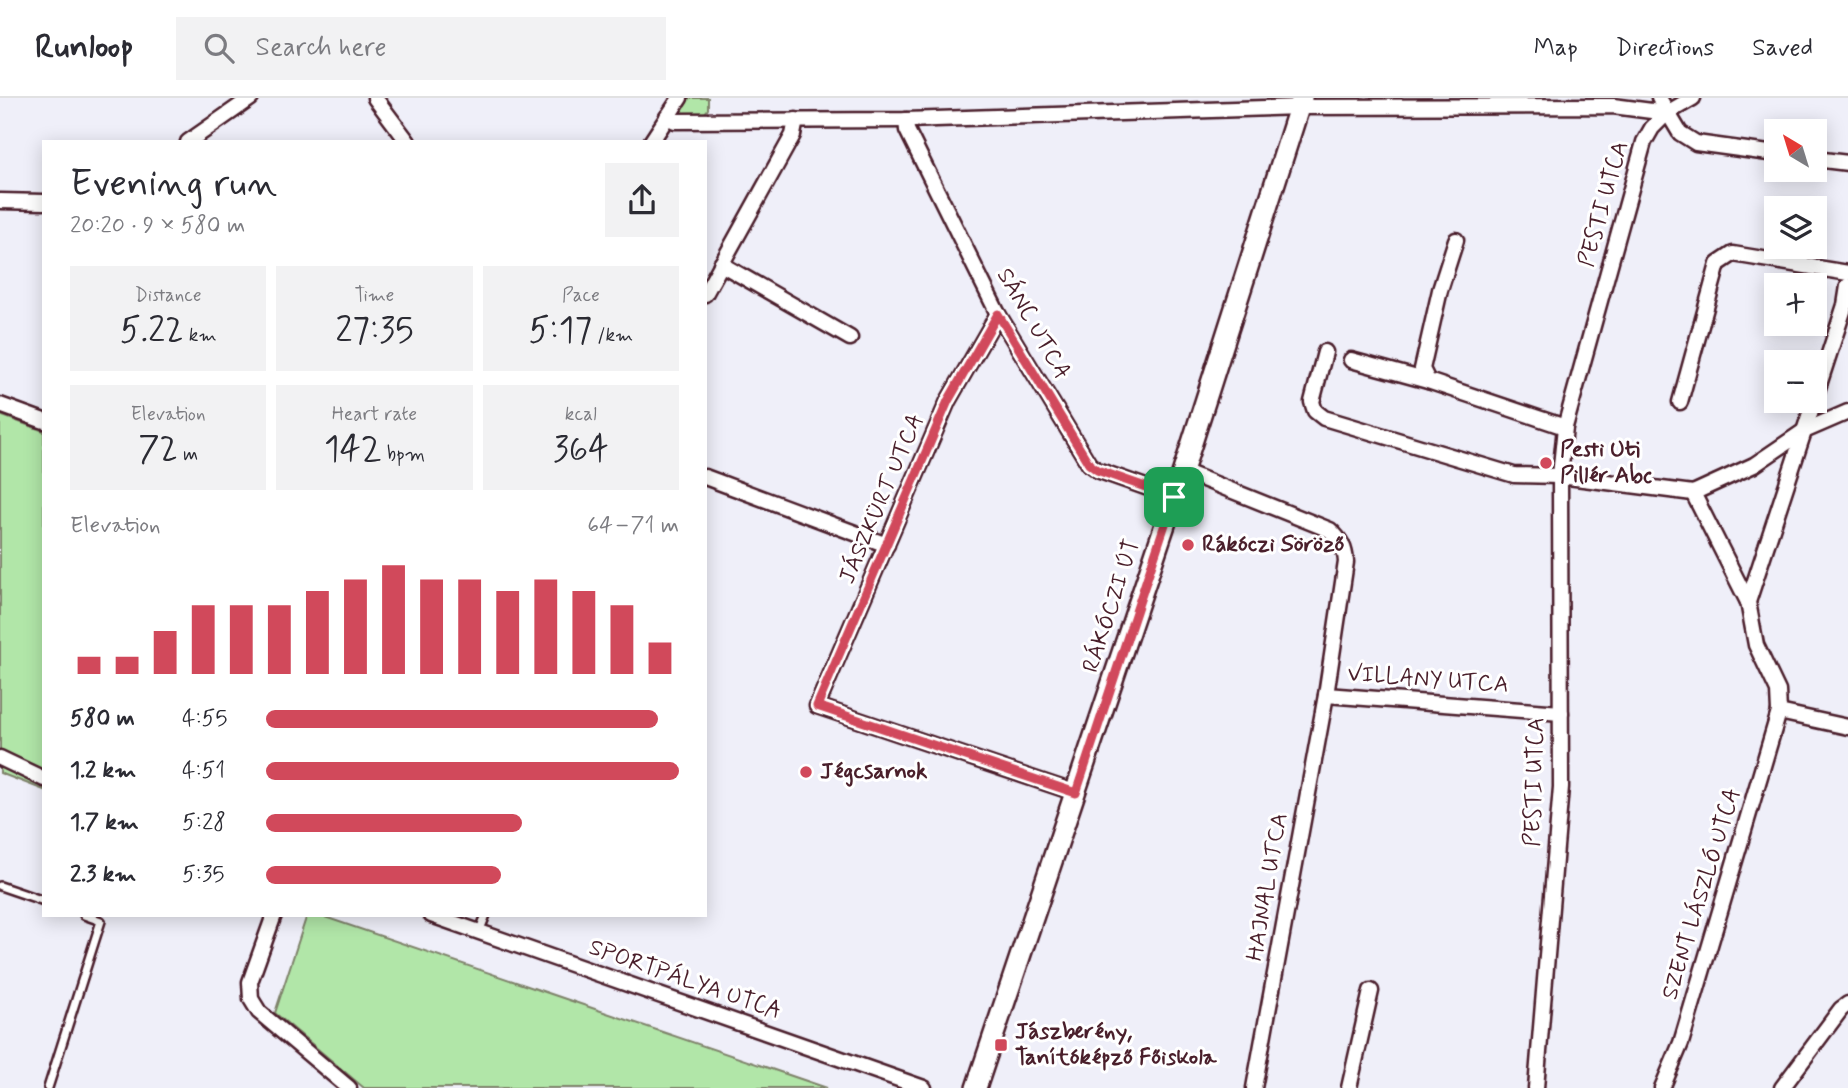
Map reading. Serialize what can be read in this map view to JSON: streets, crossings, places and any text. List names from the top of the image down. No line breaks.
{"streets":{"street":["PESTI UTCA","SÁNC UTCA","JÁSZKÜRT UTCA","RÁKÓCZI ÚT","VILLANY UTCA","HAJNAL UTCA","SZENT LÁSZLÓ UTCA","SPORTPÁLYA UTCA"]},"crossings":[["PESTI UTCA","VILLANY UTCA"],["SÁNC UTCA","JÁSZKÜRT UTCA"],["SÁNC UTCA","RÁKÓCZI ÚT"],["JÁSZKÜRT UTCA","RÁKÓCZI ÚT"],["RÁKÓCZI ÚT","VILLANY UTCA"],["VILLANY UTCA","HAJNAL UTCA"]],"places":{"other":["Pesti Uti Pillér Abc","Rákóczi Söröző","Jégcsarnok"],"transit":["Jászberény, Tanítóképző Főiskola"]},"north":"top left","page":{"header":"Runloop","search":"Search here","nav":["Map","Directions","Saved"],"map_buttons":["+","−"],"heading":["Evening run","20:20 · 9 × 580 m"],"stats":[["Distance","5.22 km"],["Time","27:35"],["Pace","5:17 /km"],["Elevation","72 m"],["Heart rate","142 bpm"],["kcal","364"]],"chart":["Elevation","64–71 m"],"list":[{"name":"580 m","note":"4:55"},{"name":"1.2 km","note":"4:51"},{"name":"1.7 km","note":"5:28"},{"name":"2.3 km","note":"5:35"}]}}
